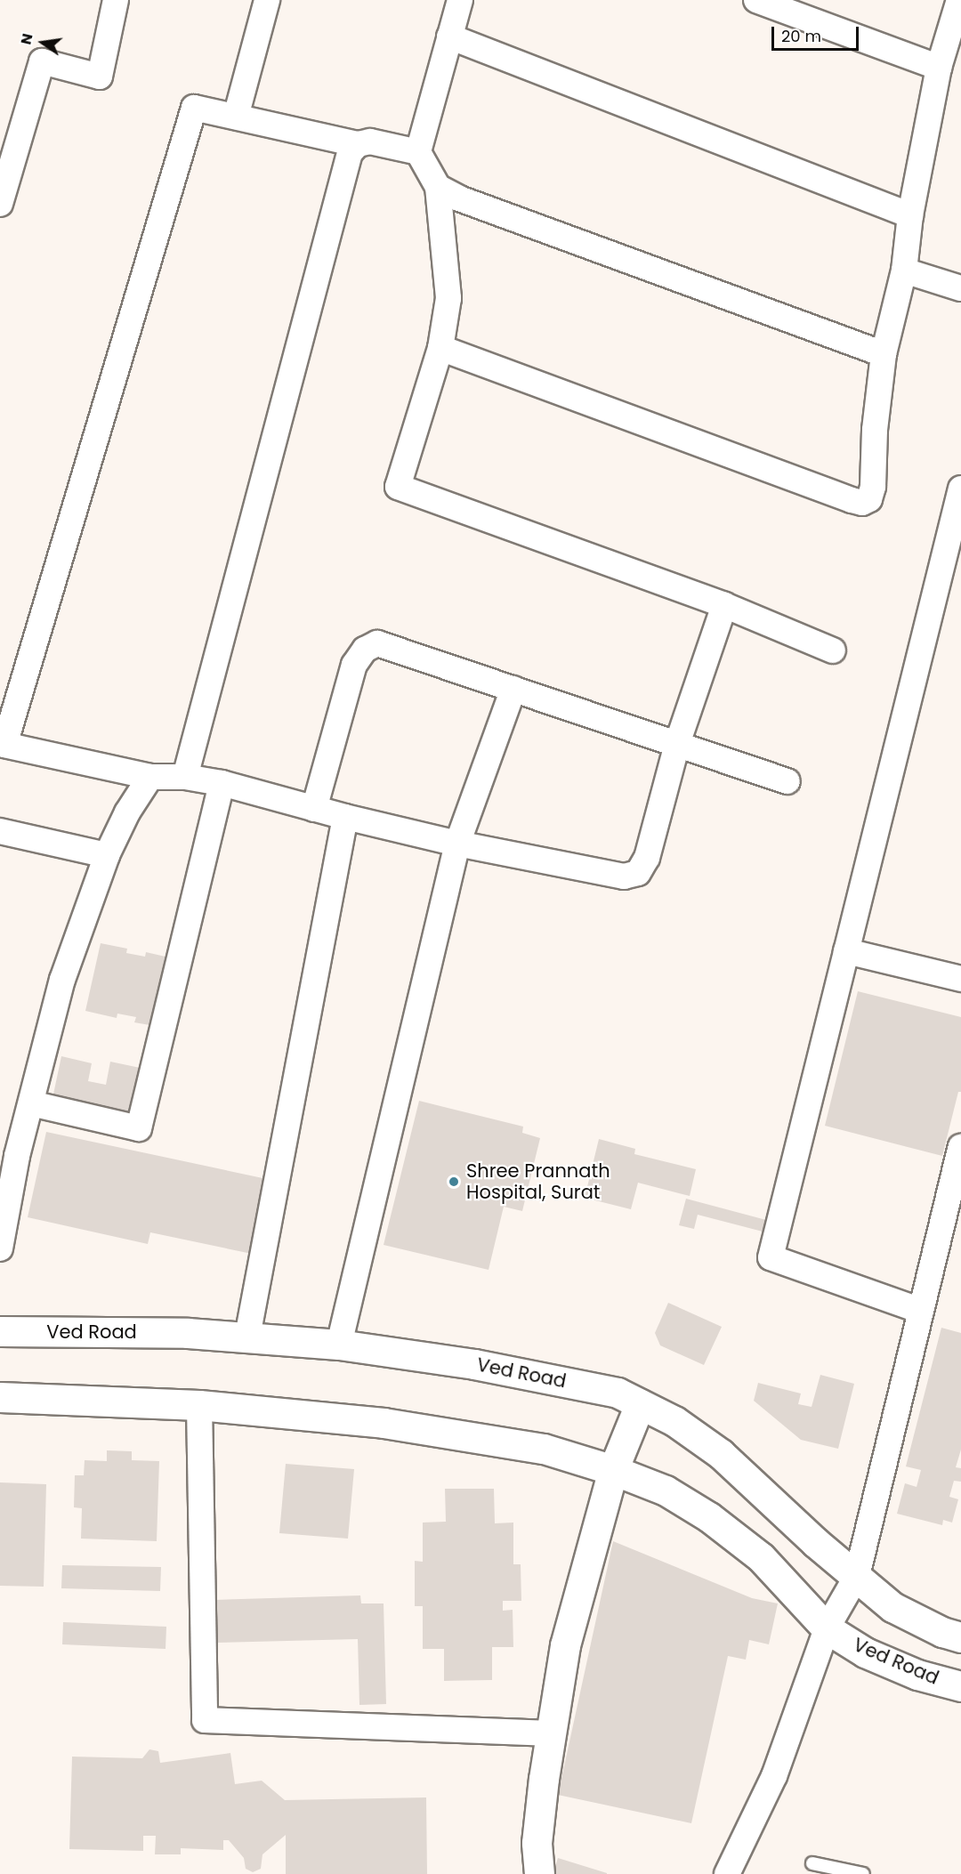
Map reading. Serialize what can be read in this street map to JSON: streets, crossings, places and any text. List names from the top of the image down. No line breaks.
{"streets":{"main road":["Ved Road"]},"places":["Shree Prannath Hospital, Surat"],"scale_bar":"20 m","north":"left"}
